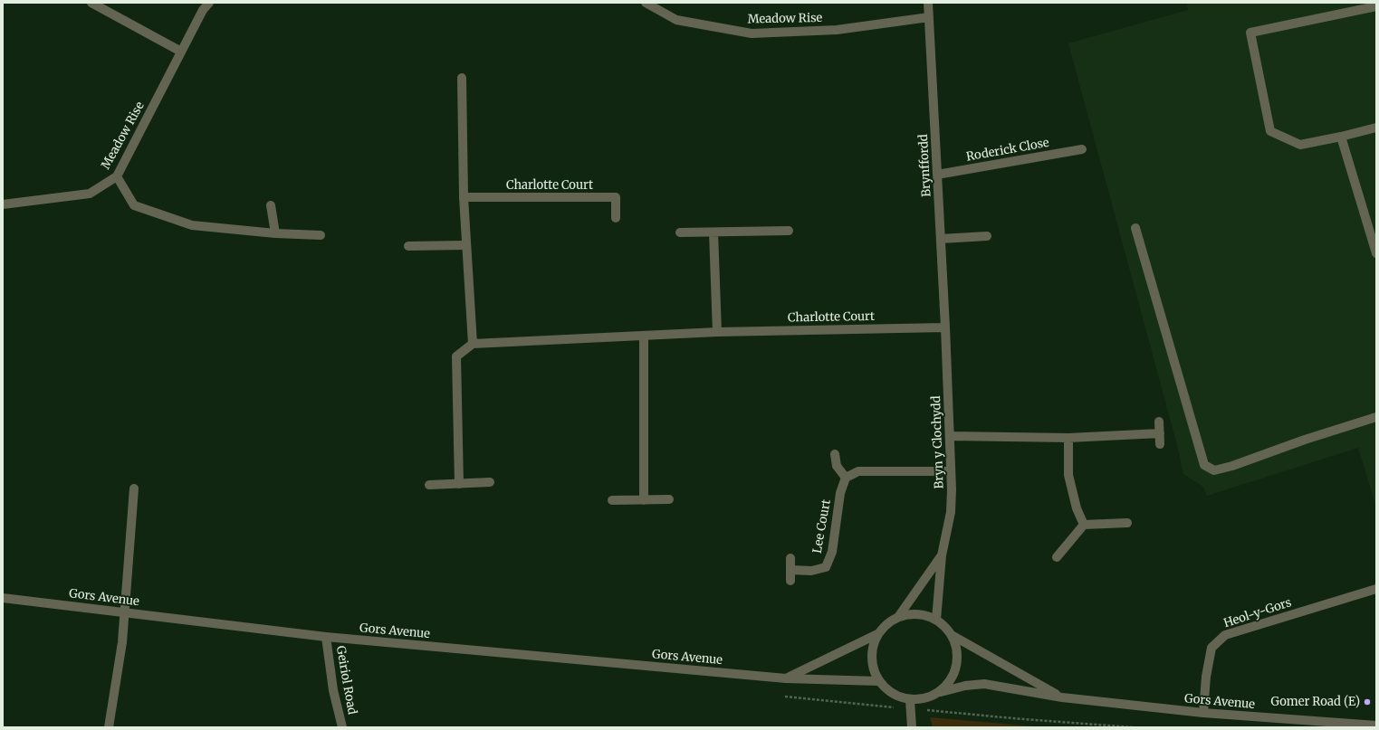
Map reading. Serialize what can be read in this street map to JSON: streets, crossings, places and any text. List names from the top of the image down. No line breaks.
{"streets":{"street":["Meadow Rise","Roderick Close","Brynffordd","Charlotte Court","Bryn y Clochydd","Lee Court","Gors Avenue","Heol-y-Gors","Geiriol Road"]},"crossings":[["Meadow Rise","Brynffordd"],["Roderick Close","Brynffordd"],["Brynffordd","Charlotte Court"],["Brynffordd","Bryn y Clochydd"],["Charlotte Court","Bryn y Clochydd"],["Gors Avenue","Heol-y-Gors"],["Gors Avenue","Geiriol Road"]],"places":["Gomer Road (E)"]}
